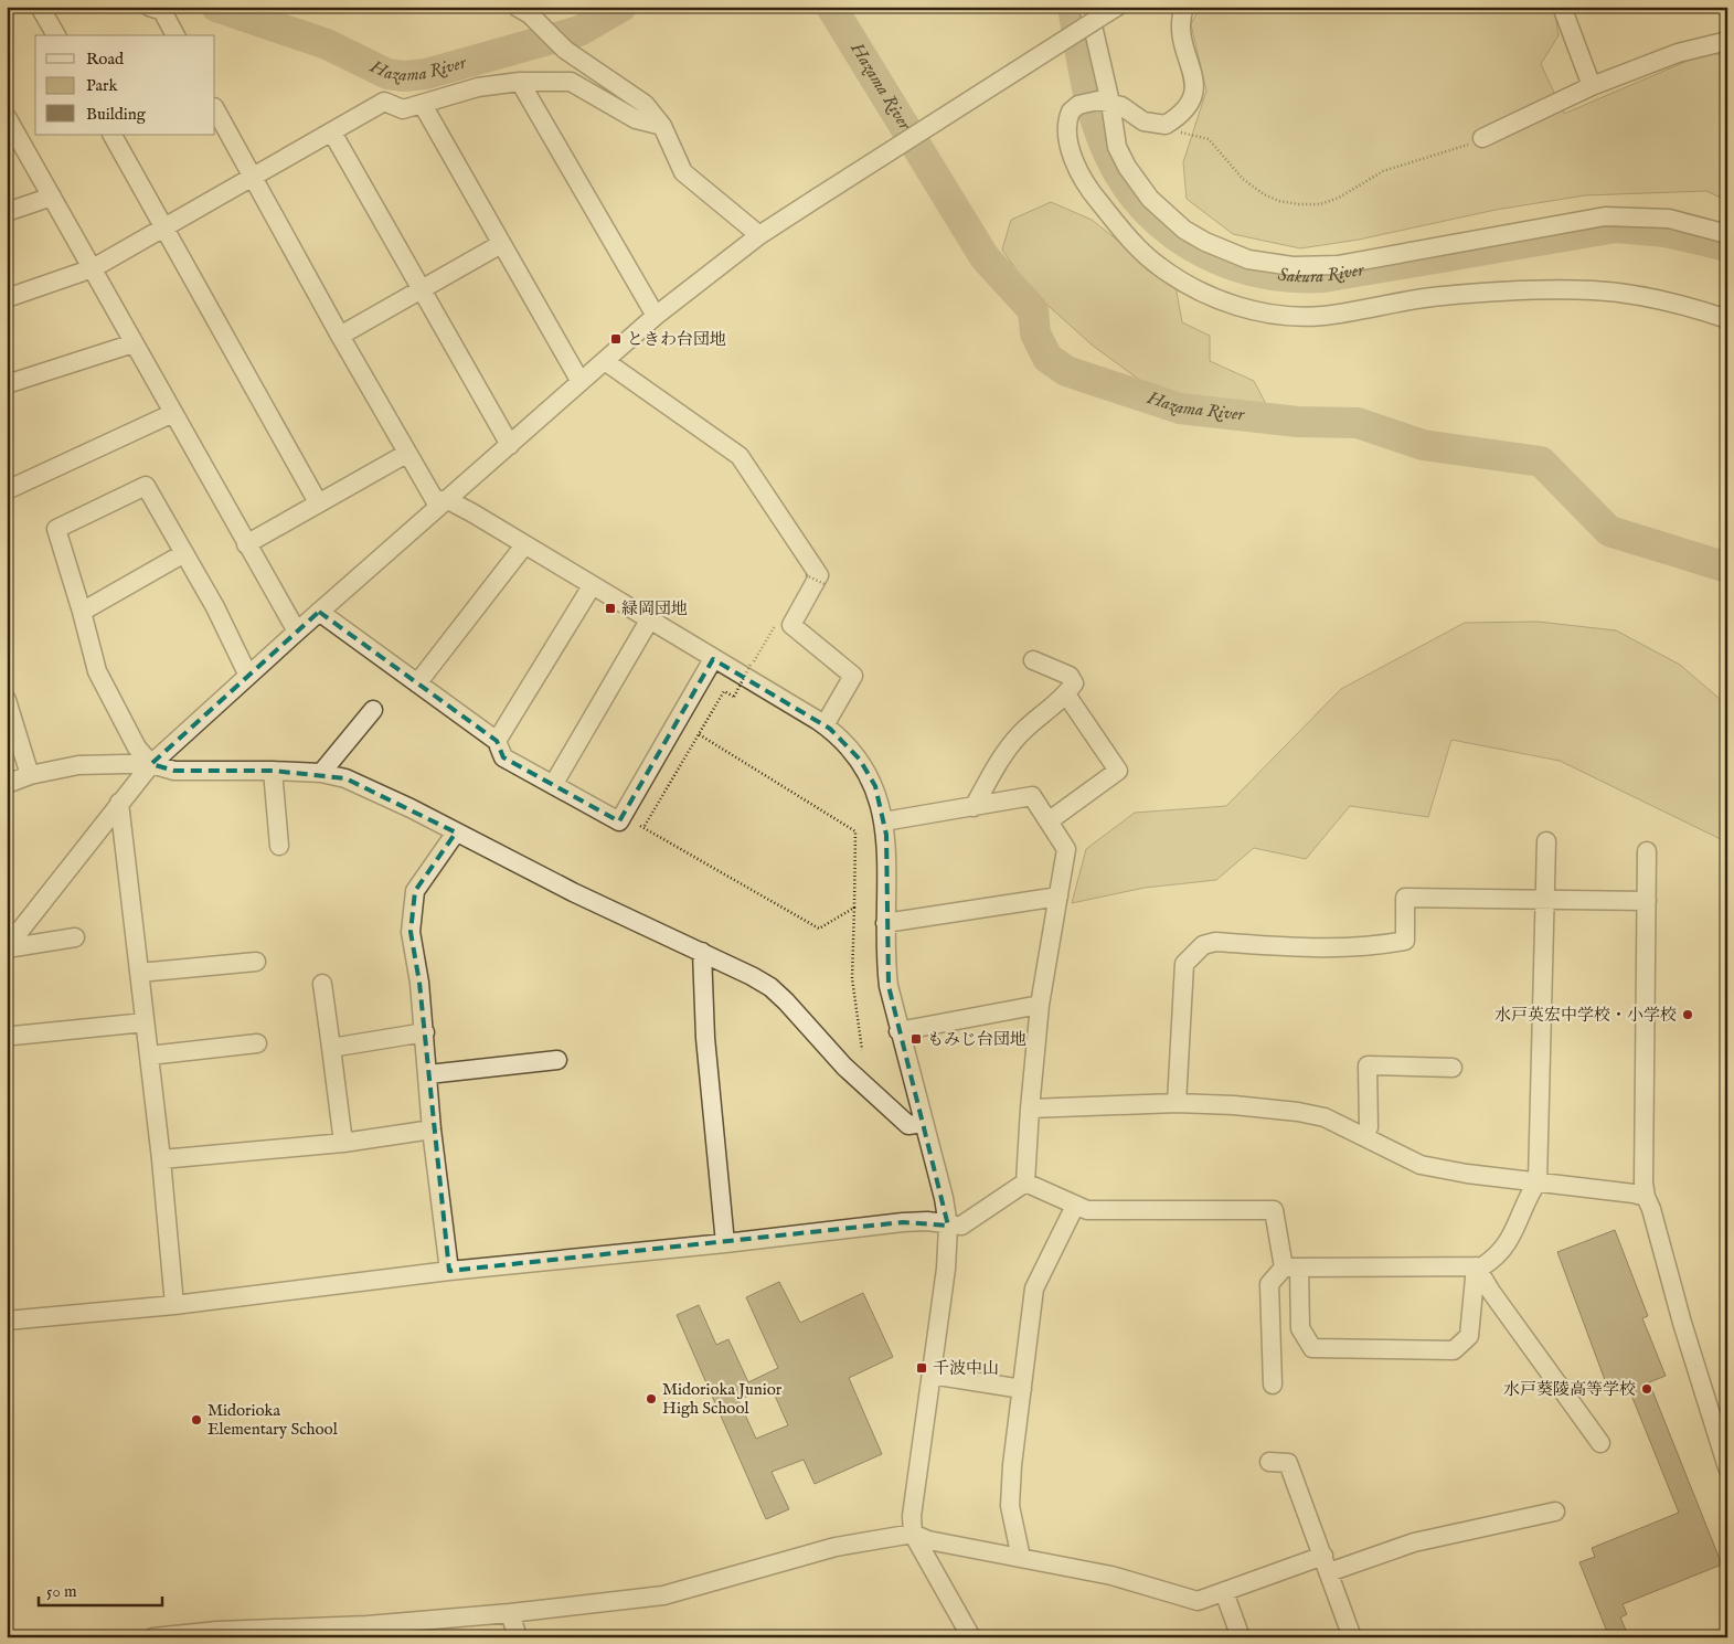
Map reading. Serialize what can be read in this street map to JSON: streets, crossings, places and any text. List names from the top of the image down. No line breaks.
{"water":["Hazama River","Sakura River"],"places":{"transit":["ときわ台団地","緑岡団地","もみじ台団地","千波中山"],"other":["水戸英宏中学校・小学校","水戸葵陵高等学校","Midorioka Junior High School","Midorioka Elementary School"]},"legend":["Road","Park","Building"],"scale_bar":"50 m"}
